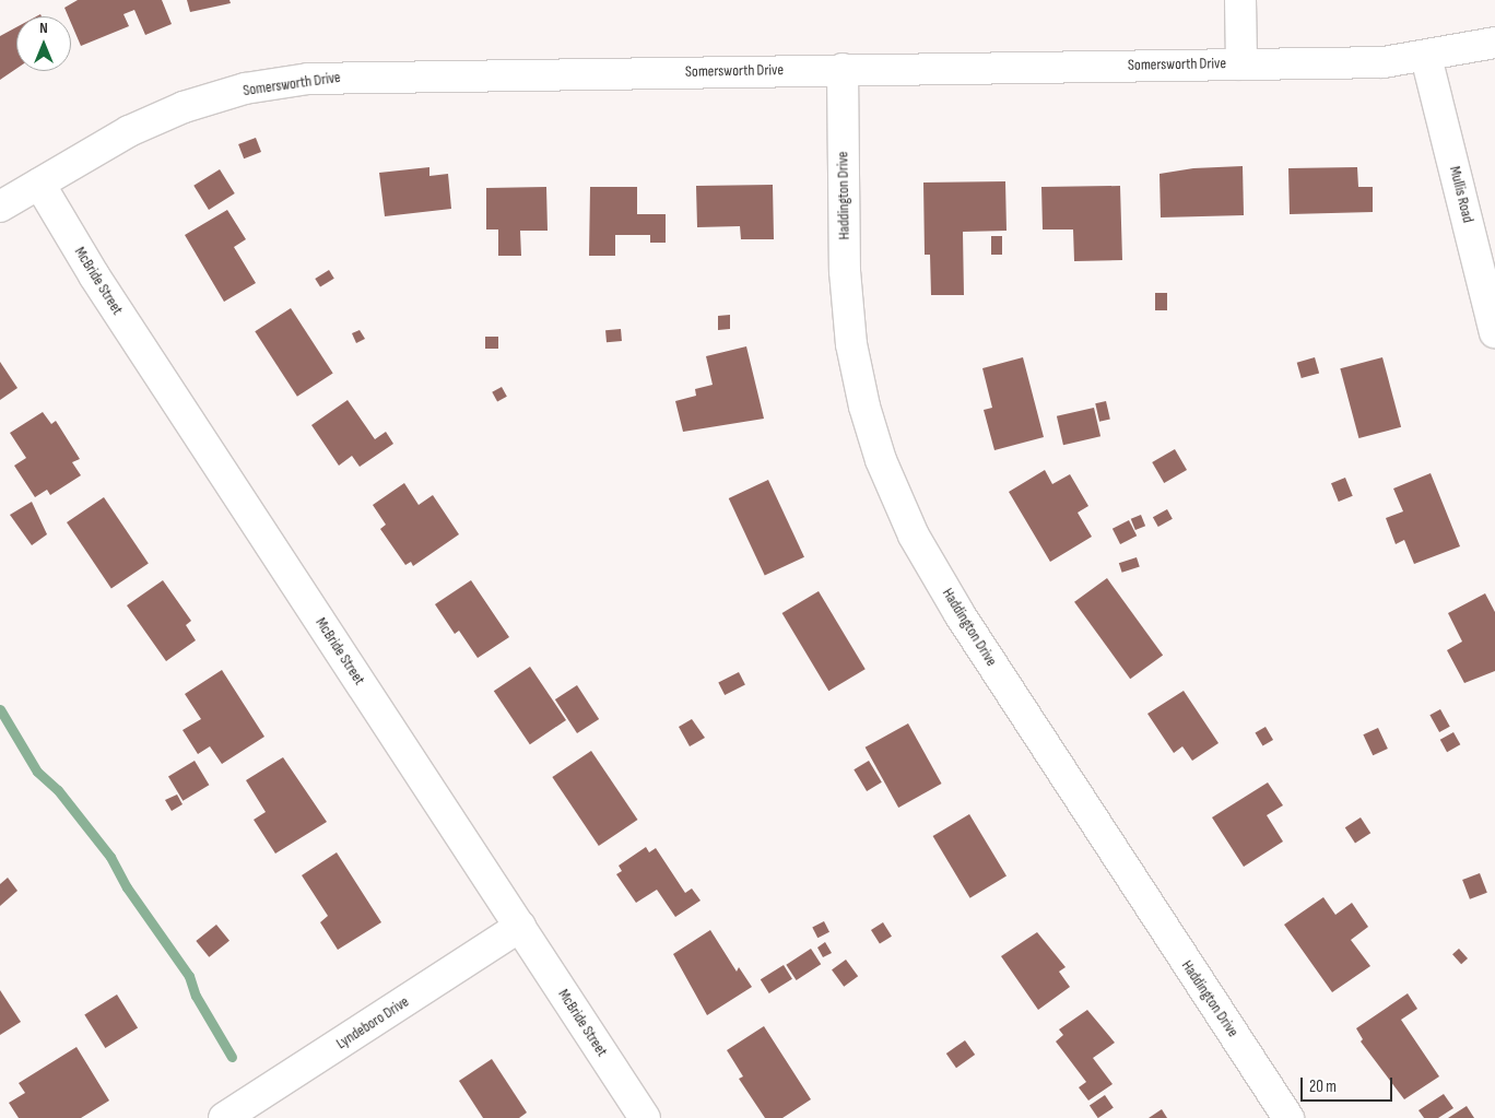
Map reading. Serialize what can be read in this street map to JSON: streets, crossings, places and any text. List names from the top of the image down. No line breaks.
{"streets":{"street":["Somersworth Drive","Mullis Road","Haddington Drive","McBride Street","Lyndeboro Drive"]},"crossings":[["Somersworth Drive","Mullis Road"],["Somersworth Drive","Haddington Drive"],["Somersworth Drive","McBride Street"],["McBride Street","Lyndeboro Drive"]],"scale_bar":"20 m","north":"top"}
